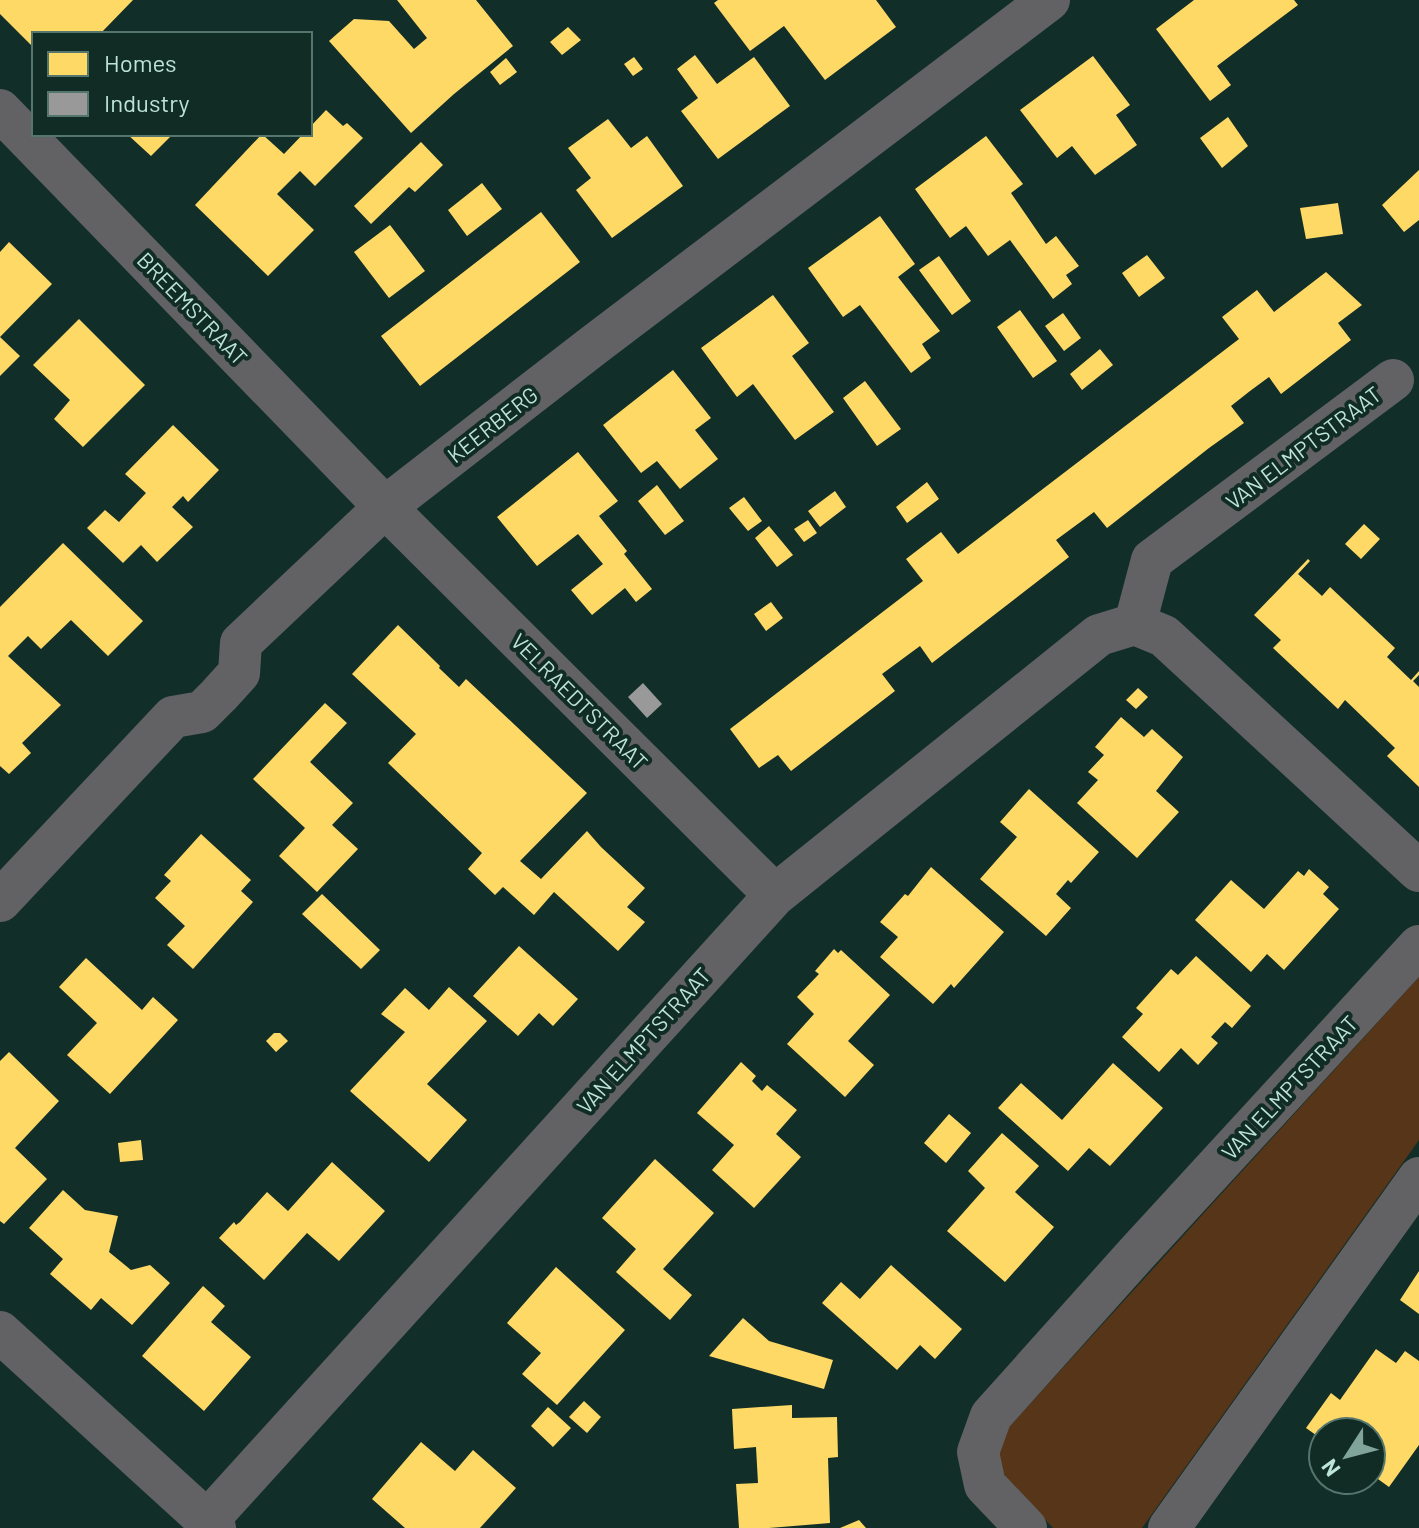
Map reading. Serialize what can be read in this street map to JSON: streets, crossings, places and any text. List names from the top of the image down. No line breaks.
{"streets":{"street":["BREEMSTRAAT","KEERBERG","VAN ELMPTSTRAAT","VELRAEDTSTRAAT"]},"crossings":[["BREEMSTRAAT","KEERBERG"],["BREEMSTRAAT","VELRAEDTSTRAAT"],["KEERBERG","VELRAEDTSTRAAT"],["VAN ELMPTSTRAAT","VELRAEDTSTRAAT"]],"legend":["Homes","Industry"],"north":"bottom left"}
